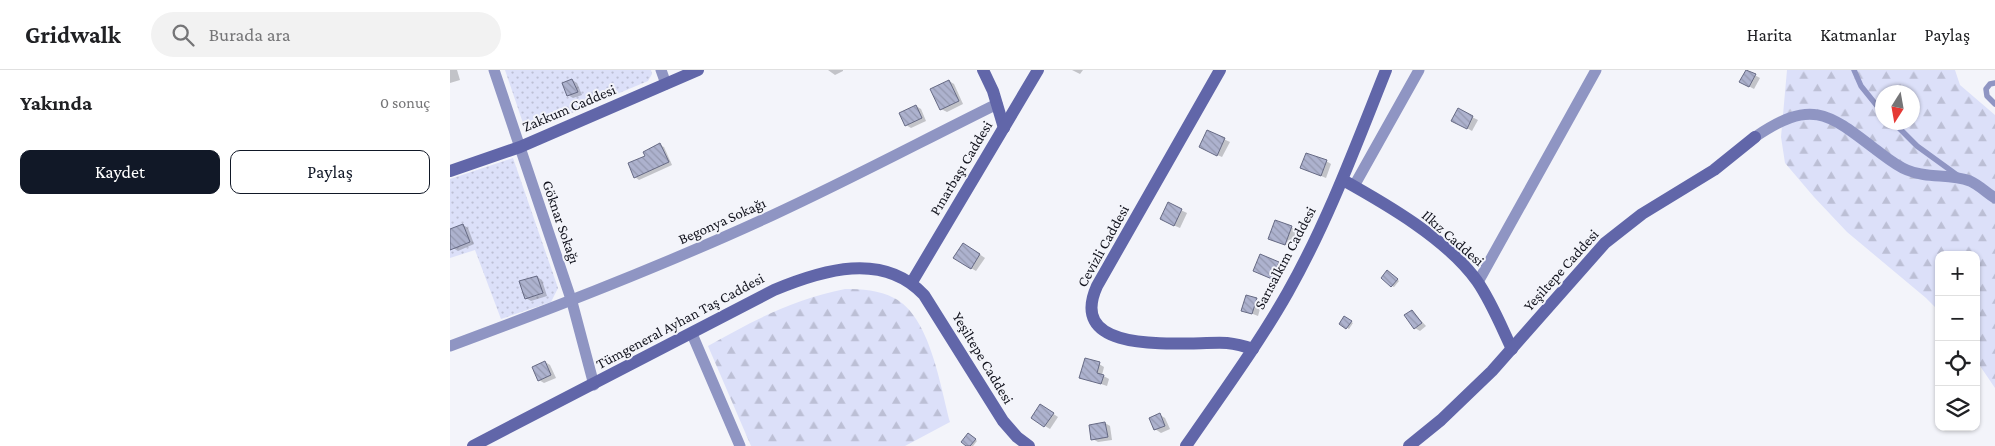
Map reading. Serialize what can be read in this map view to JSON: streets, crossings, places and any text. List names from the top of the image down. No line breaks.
{"streets":{"street":["Zakkum Caddesi","Pınarbaşı Caddesi","Begonya Sokağı","Göknar Sokağı","Ilkız Caddesi","Cevizli Caddesi","Sarısalkım Caddesi","Yeşiltepe Caddesi","Tümgeneral Ayhan Taş Caddesi"]},"crossings":[["Zakkum Caddesi","Göknar Sokağı"],["Pınarbaşı Caddesi","Yeşiltepe Caddesi"],["Pınarbaşı Caddesi","Tümgeneral Ayhan Taş Caddesi"],["Begonya Sokağı","Göknar Sokağı"],["Göknar Sokağı","Tümgeneral Ayhan Taş Caddesi"],["Ilkız Caddesi","Sarısalkım Caddesi"],["Ilkız Caddesi","Yeşiltepe Caddesi"],["Cevizli Caddesi","Sarısalkım Caddesi"],["Yeşiltepe Caddesi","Tümgeneral Ayhan Taş Caddesi"]],"north":"bottom","page":{"header":"Gridwalk","search":"Burada ara","nav":["Harita","Katmanlar","Paylaş"],"heading":["Yakında","0 sonuç"],"buttons":["Kaydet","Paylaş"],"map_buttons":["+","−"]}}
